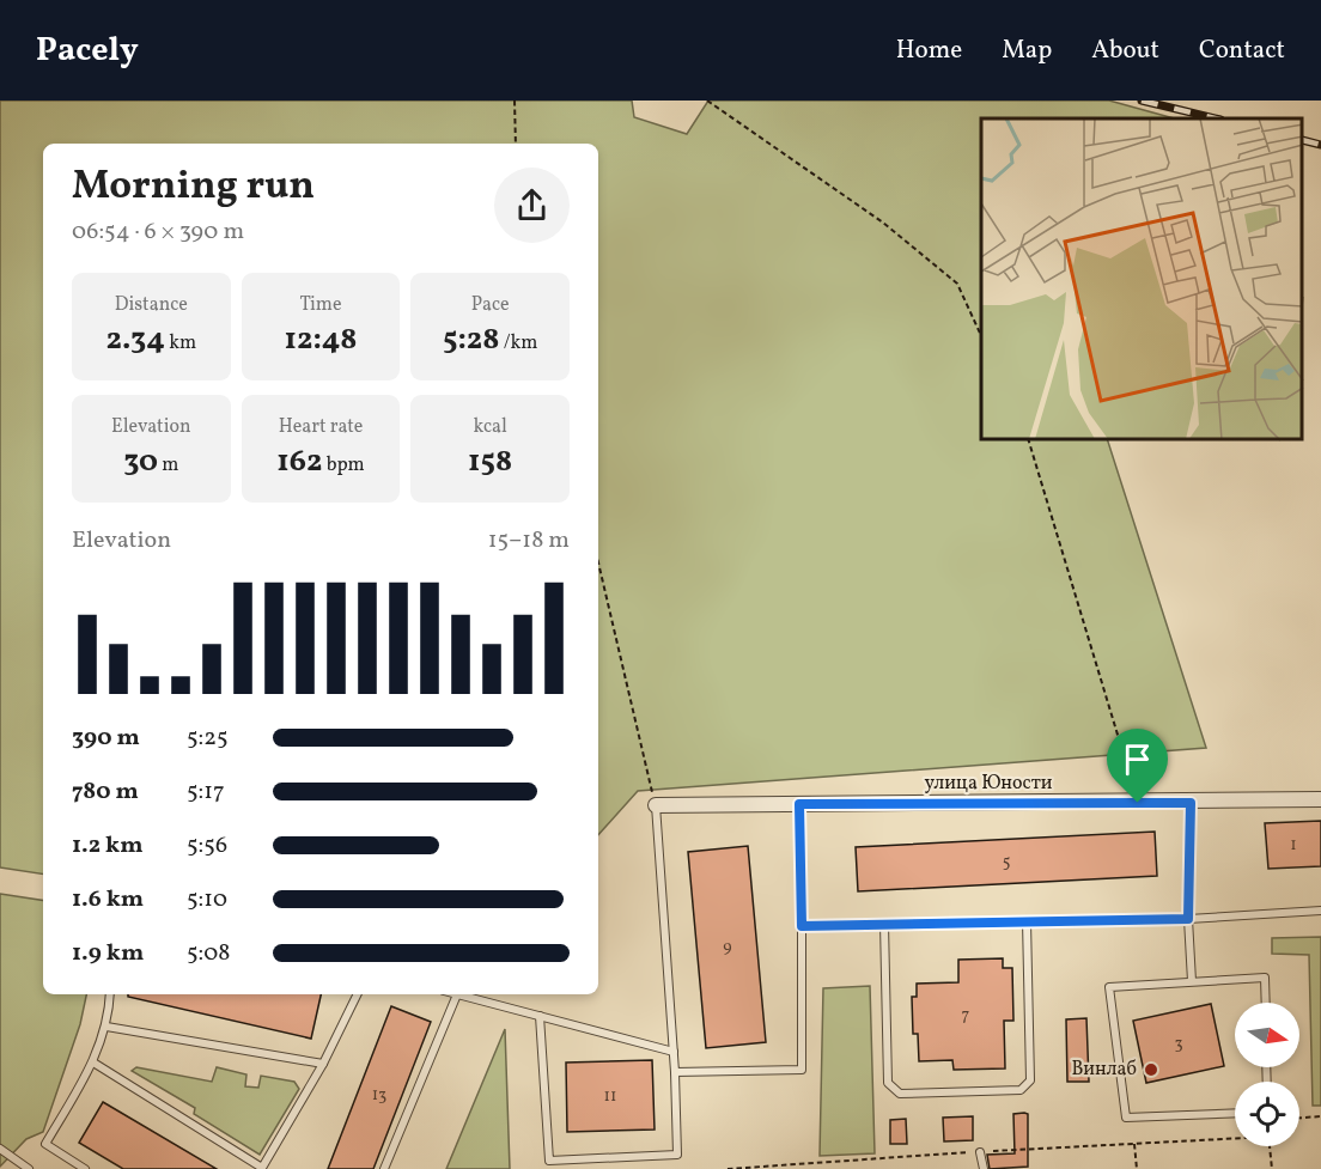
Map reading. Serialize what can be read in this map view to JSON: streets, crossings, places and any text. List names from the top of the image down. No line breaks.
{"streets":{"street":["улица Юности"]},"places":["Винлаб"],"house_numbers":["1","5","9","7","3","13","11"],"north":"right","page":{"header":"Pacely","nav":["Home","Map","About","Contact"],"heading":["Morning run","06:54 · 6 × 390 m"],"stats":[["Distance","2.34 km"],["Time","12:48"],["Pace","5:28 /km"],["Elevation","30 m"],["Heart rate","162 bpm"],["kcal","158"]],"chart":["Elevation","15–18 m"],"list":[{"name":"390 m","note":"5:25"},{"name":"780 m","note":"5:17"},{"name":"1.2 km","note":"5:56"},{"name":"1.6 km","note":"5:10"},{"name":"1.9 km","note":"5:08"}]}}
